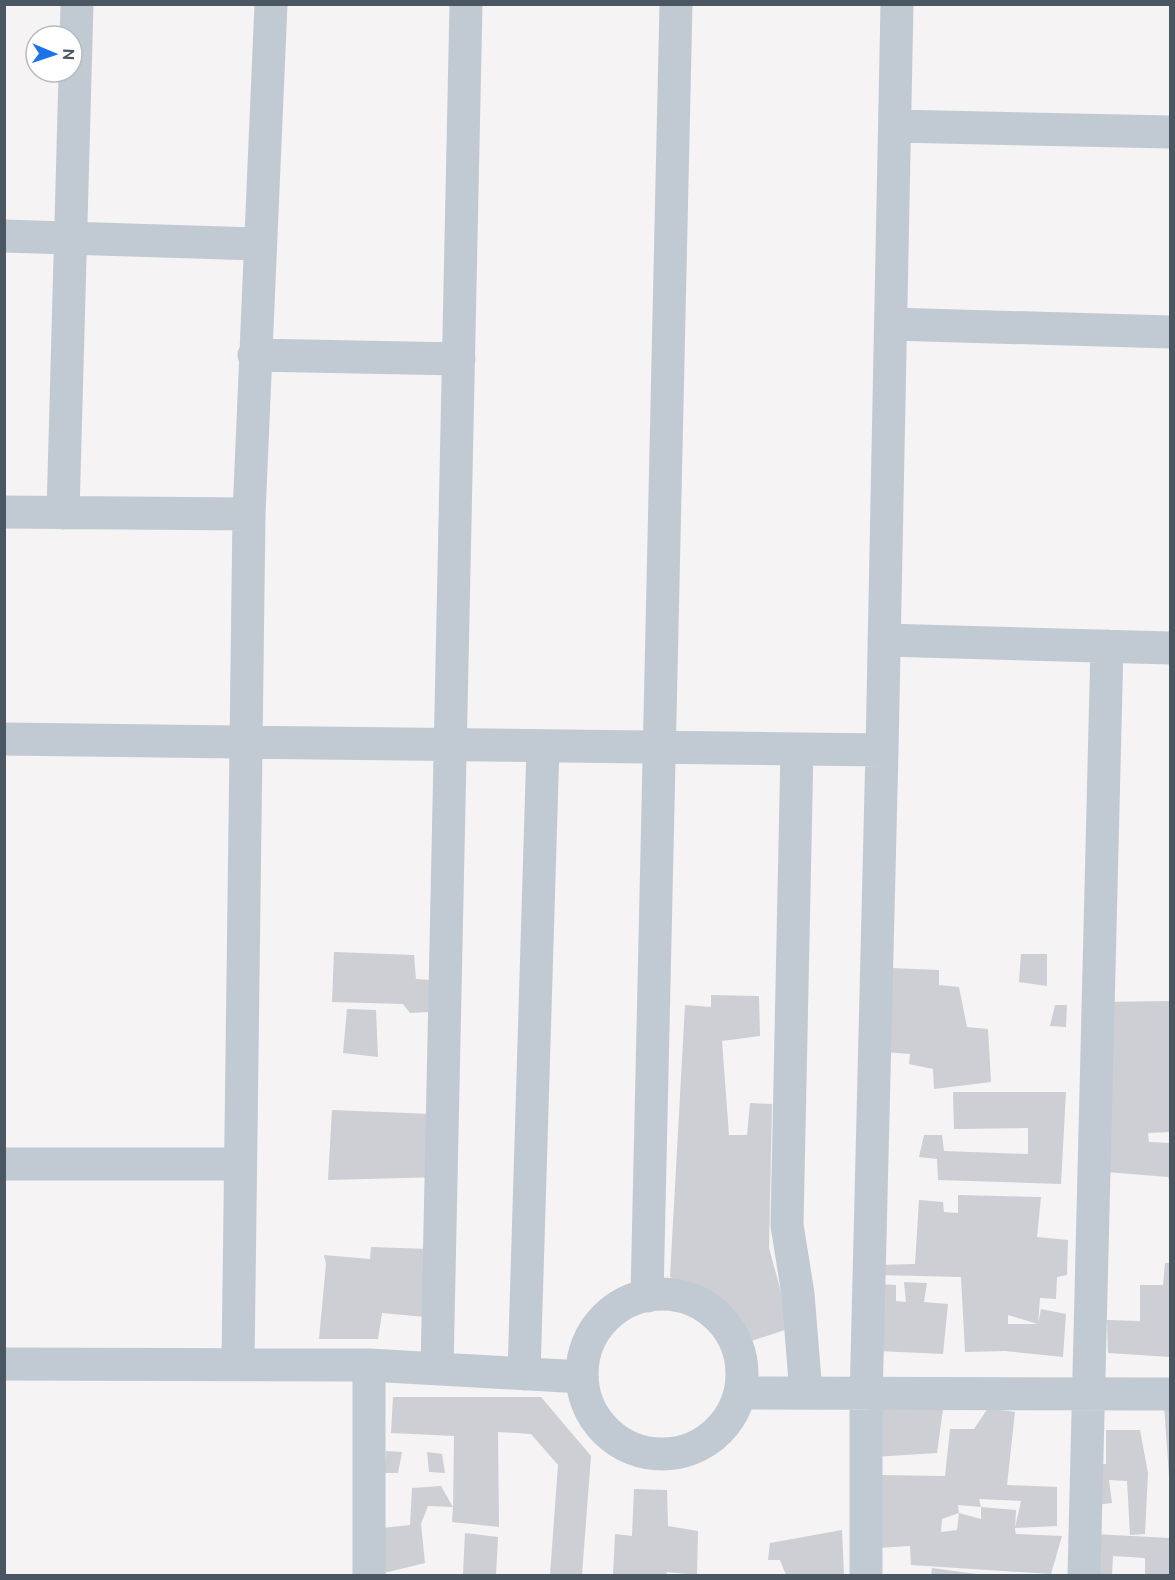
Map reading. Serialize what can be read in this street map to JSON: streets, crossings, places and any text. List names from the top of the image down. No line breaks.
{"north":"right"}
